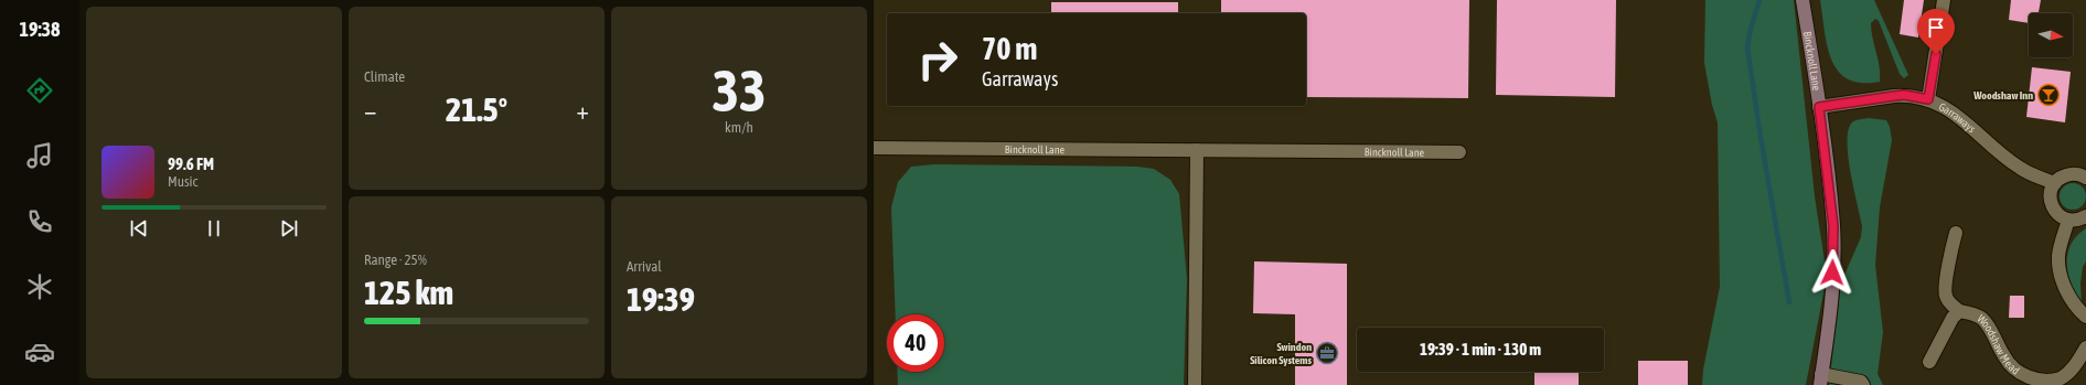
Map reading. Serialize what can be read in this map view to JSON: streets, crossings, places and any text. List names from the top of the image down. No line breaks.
{"streets":{"street":["Bincknoll Lane","Garraways","Woodshaw Mead"]},"crossings":[["Bincknoll Lane","Garraways"]],"places":{"bar":["Woodshaw Inn"],"office":["Swindon Silicon Systems"]},"north":"right","page":{"tabs":"19:38","tile":["Climate",["33","km/h"],["Range · 25%","125 km"],["Arrival","19:39"]],"turn":["70 m","Garraways"],"heat":["−","21.5°","+"],"song":["99.6 FM","Music"],"limit":"40","trip":"19:39 · 1 min · 130 m"}}
